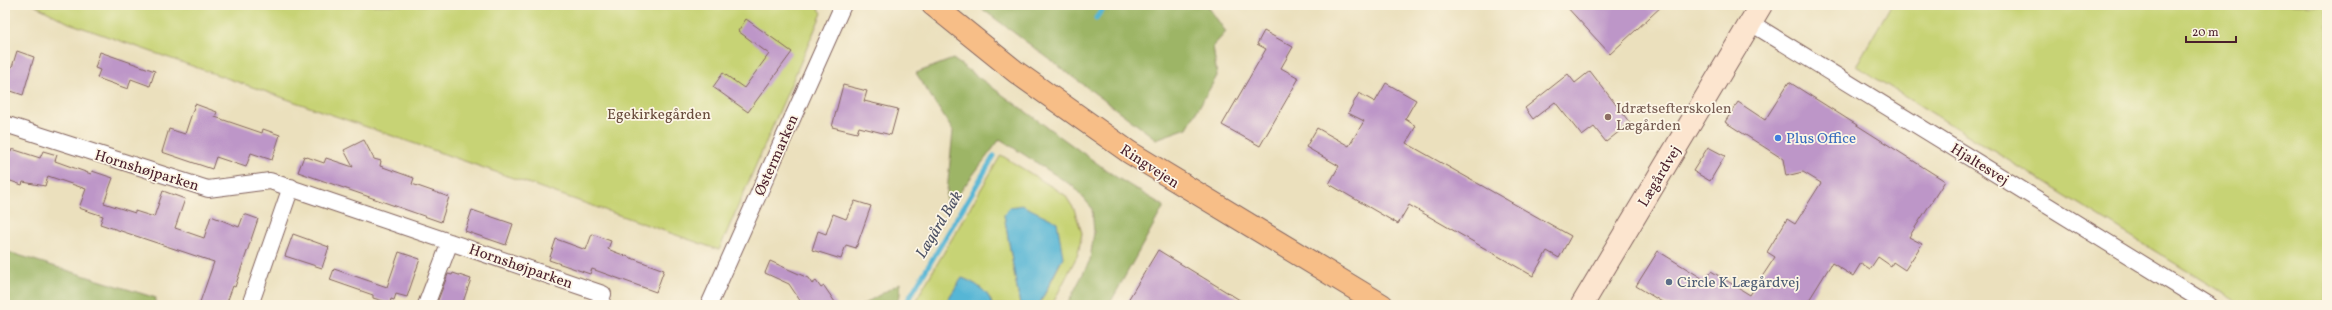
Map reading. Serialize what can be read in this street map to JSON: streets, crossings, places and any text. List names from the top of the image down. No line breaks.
{"streets":{"main road":["Ringvejen"],"street":["Østermarken","Hjaltesvej","Hornshøjparken","Lægårdvej"]},"crossings":[["Hjaltesvej","Lægårdvej"]],"water":["Lægård Bæk"],"parks":["Egekirkegården"],"places":["Idrætsefterskolen Lægården","Plus Office","Circle K Lægårdvej"],"scale_bar":"20 m"}
